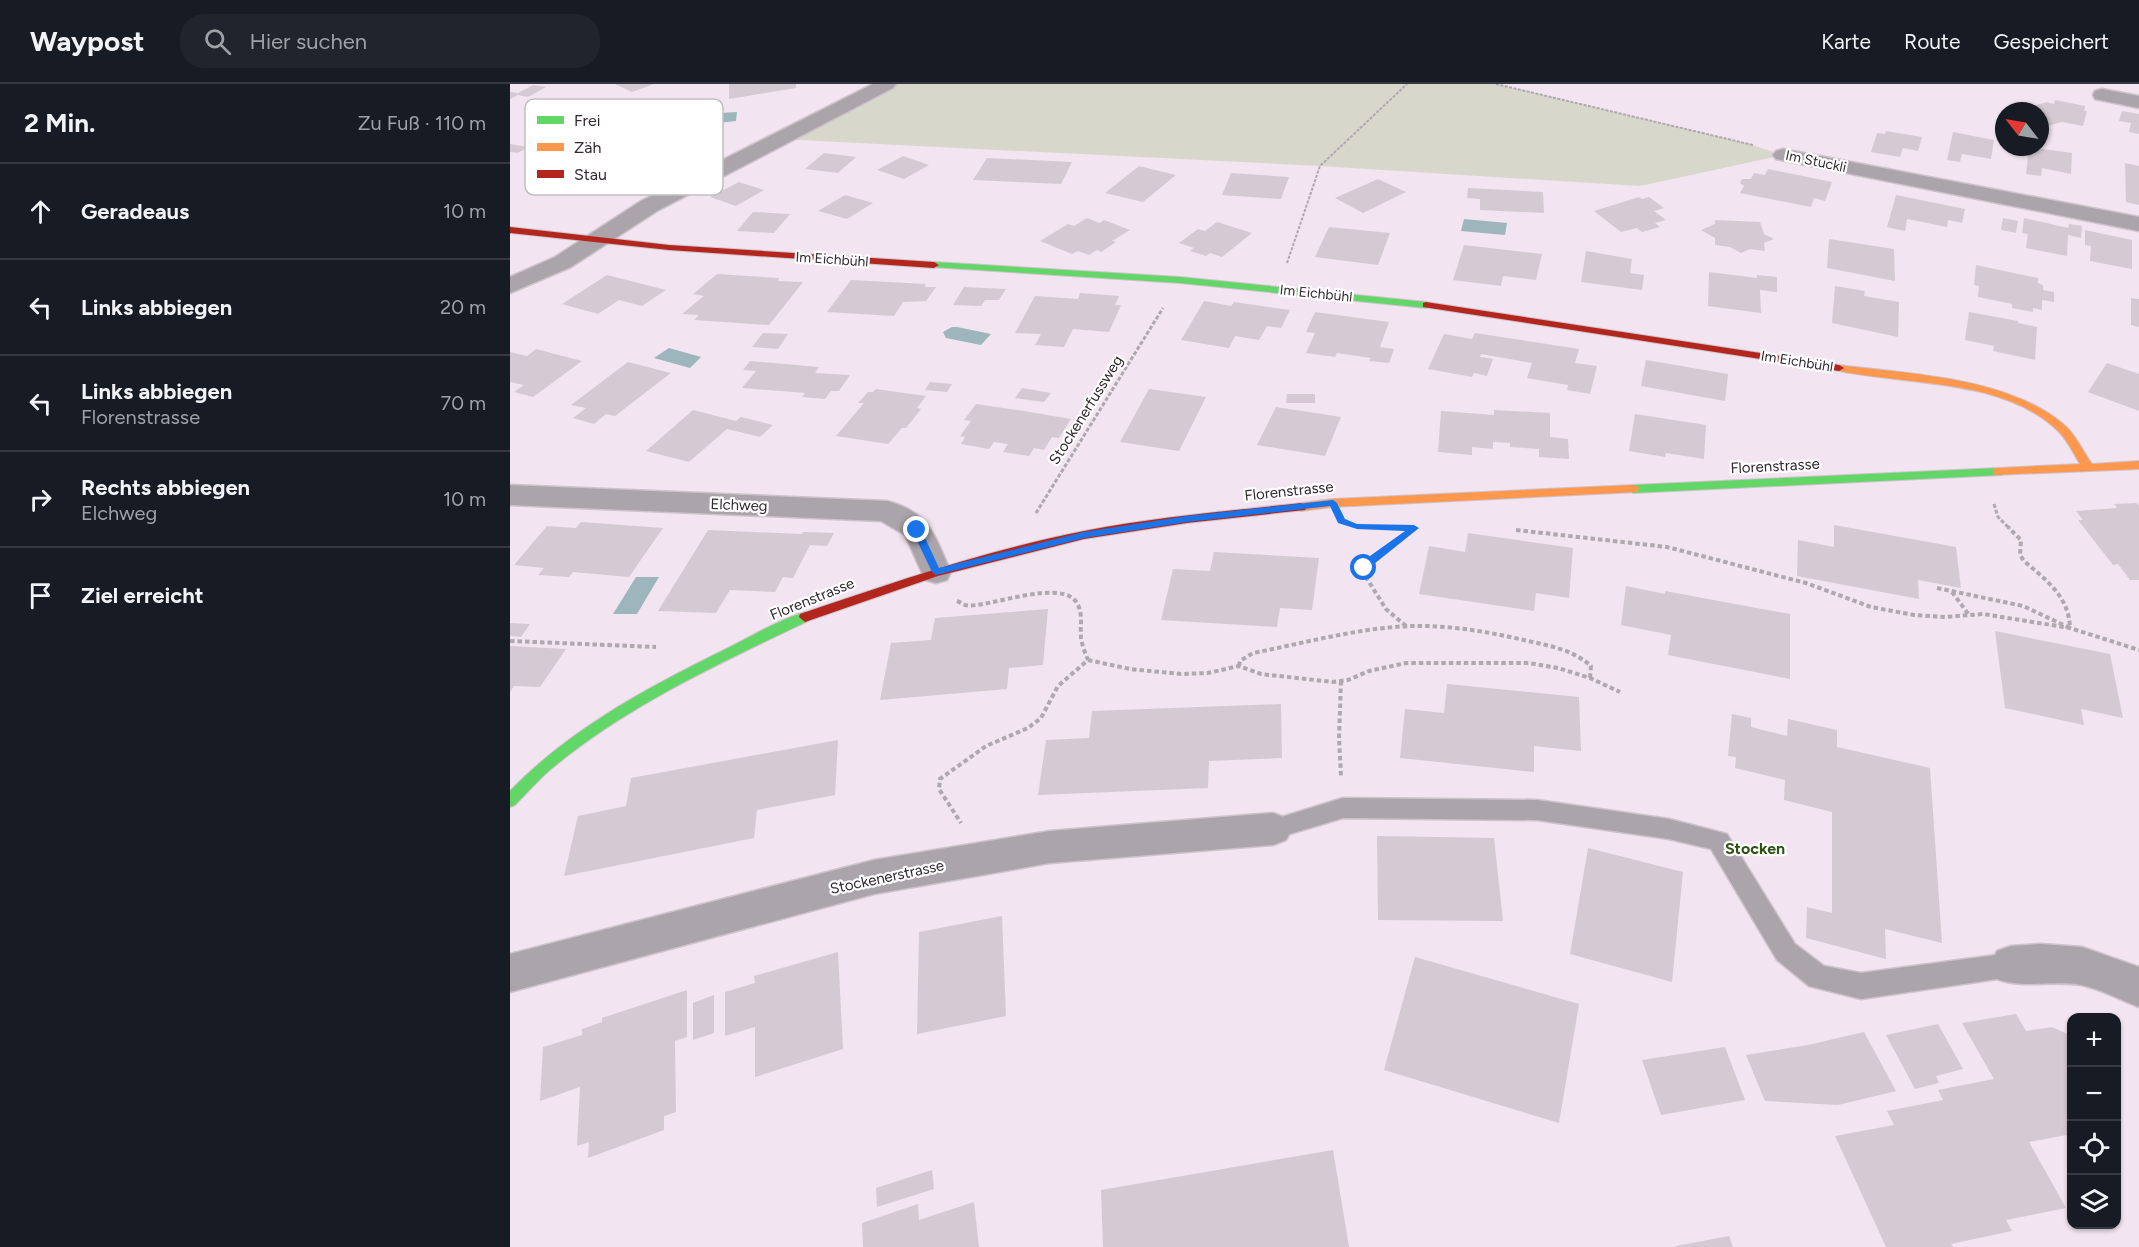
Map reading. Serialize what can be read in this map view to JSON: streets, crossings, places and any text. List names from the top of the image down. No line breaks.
{"streets":{"street":["Im Stuckli","Im Eichbühl","Florenstrasse","Elchweg","Stockenerstrasse"],"path":["Stockenerfussweg"]},"crossings":[["Im Eichbühl","Stockenerfussweg"],["Im Eichbühl","Florenstrasse"],["Stockenerfussweg","Florenstrasse"],["Florenstrasse","Elchweg"]],"districts":["Stocken"],"legend":["Frei","Zäh","Stau"],"north":"top left","page":{"header":"Waypost","search":"Hier suchen","nav":["Karte","Route","Gespeichert"],"heading":["2 Min.","Zu Fuß · 110 m"],"list":[["Geradeaus","10 m"],["Links abbiegen","20 m"],["Links abbiegen","Florenstrasse","70 m"],["Rechts abbiegen","Elchweg","10 m"],"Ziel erreicht"],"map_buttons":["+","−"]}}
